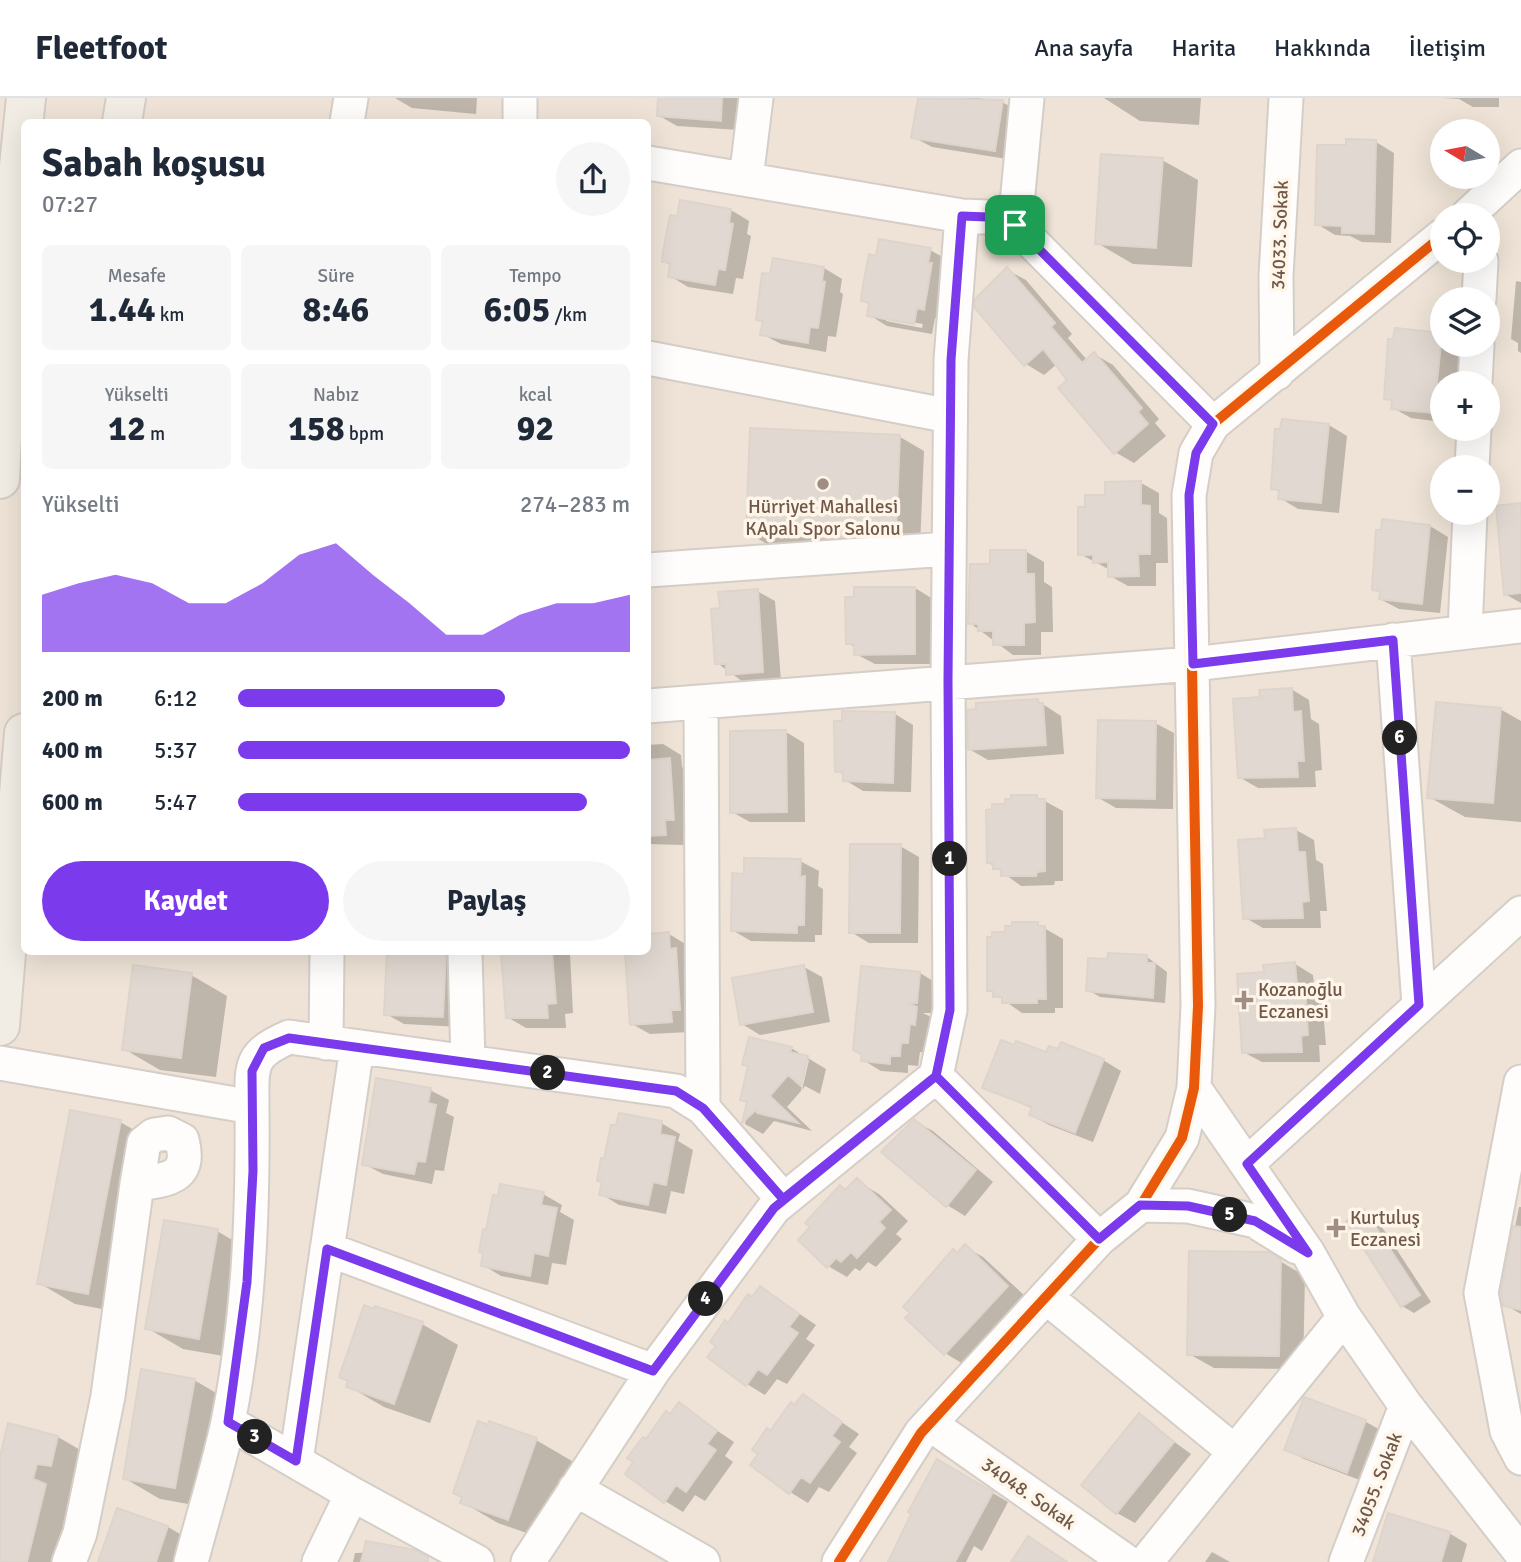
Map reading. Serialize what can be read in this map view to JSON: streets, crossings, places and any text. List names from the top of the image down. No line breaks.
{"streets":{"street":["34033. Sokak","34055. Sokak","34048. Sokak"]},"places":{"other":["Hürriyet Mahallesi KApalı Spor Salonu"],"health":["Kozanoğlu Eczanesi","Kurtuluş Eczanesi"]},"north":"left","page":{"header":"Fleetfoot","nav":["Ana sayfa","Harita","Hakkında","İletişim"],"map_buttons":["+","−"],"heading":["Sabah koşusu","07:27"],"stats":[["Mesafe","1.44 km"],["Süre","8:46"],["Tempo","6:05 /km"],["Yükselti","12 m"],["Nabız","158 bpm"],["kcal","92"]],"chart":["Yükselti","274–283 m"],"list":[{"name":"200 m","note":"6:12"},{"name":"400 m","note":"5:37"},{"name":"600 m","note":"5:47"}],"pins":["6","1","2","5","4","3"],"buttons":["Kaydet","Paylaş"]}}
